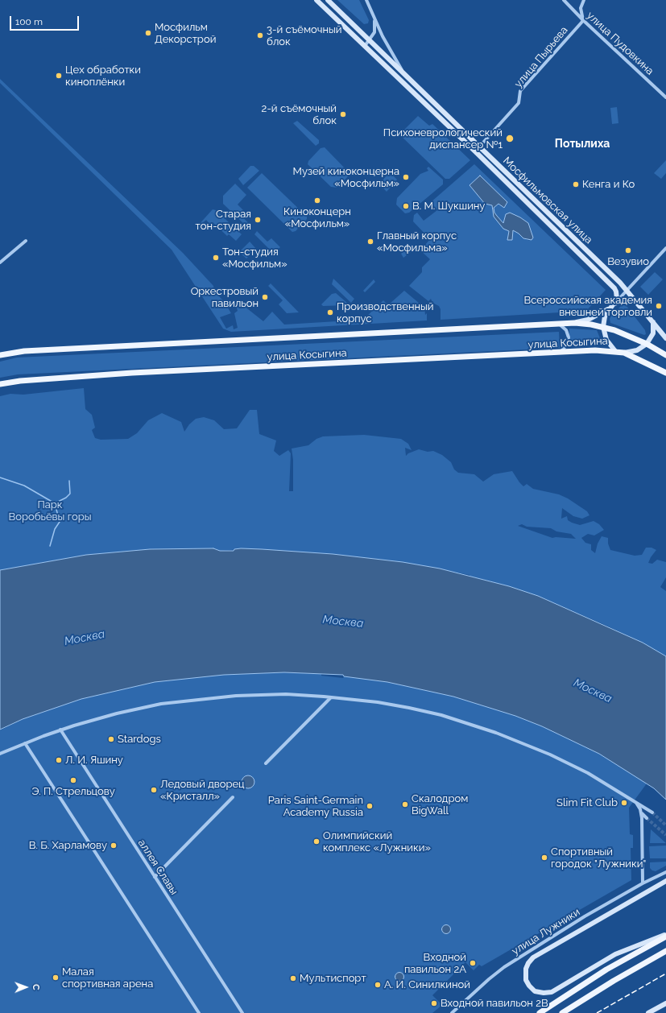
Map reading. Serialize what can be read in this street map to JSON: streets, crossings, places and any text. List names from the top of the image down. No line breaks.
{"streets":{"main road":["Мосфильмовская улица","улица Косыгина"],"street":["улица Пудовкина","улица Пырьева","аллея Славы","улица Лужники"]},"crossings":[["улица Пудовкина","улица Пырьева"],["улица Пырьева","Мосфильмовская улица"],["Мосфильмовская улица","улица Косыгина"]],"districts":["Потылиха"],"water":["Москва"],"parks":["Парк Воробьёвы горы"],"places":["Мосфильм Декорстрой","3-й съёмочный блок","Цех обработки киноплёнки","2-й съёмочный блок","Психоневрологический диспансер №1","Музей киноконцерна «Мосфильм»","Кенга и Ко","Киноконцерн «Мосфильм»","В. М. Шукшину","Старая тон-студия","Главный корпус «Мосфильма»","Везувио","Тон-студия «Мосфильм»","Оркестровый павильон","Всероссийская академия внешней торговли","Производственный корпус","Stardogs","Л. И. Яшину","Э. П. Стрельцову","Ледовый дворец «Кристалл»","Slim Fit Club","Скалодром BigWall","Paris Saint-Germain Academy Russia","Олимпийский комплекс «Лужники»","В. Б. Харламову","Спортивный городок \"Лужники\"","Входной павильон 2A","Малая спортивная арена","Мультиспорт","А. И. Синилкиной","Входной павильон 2B"],"scale_bar":"100 m","north":"right"}
